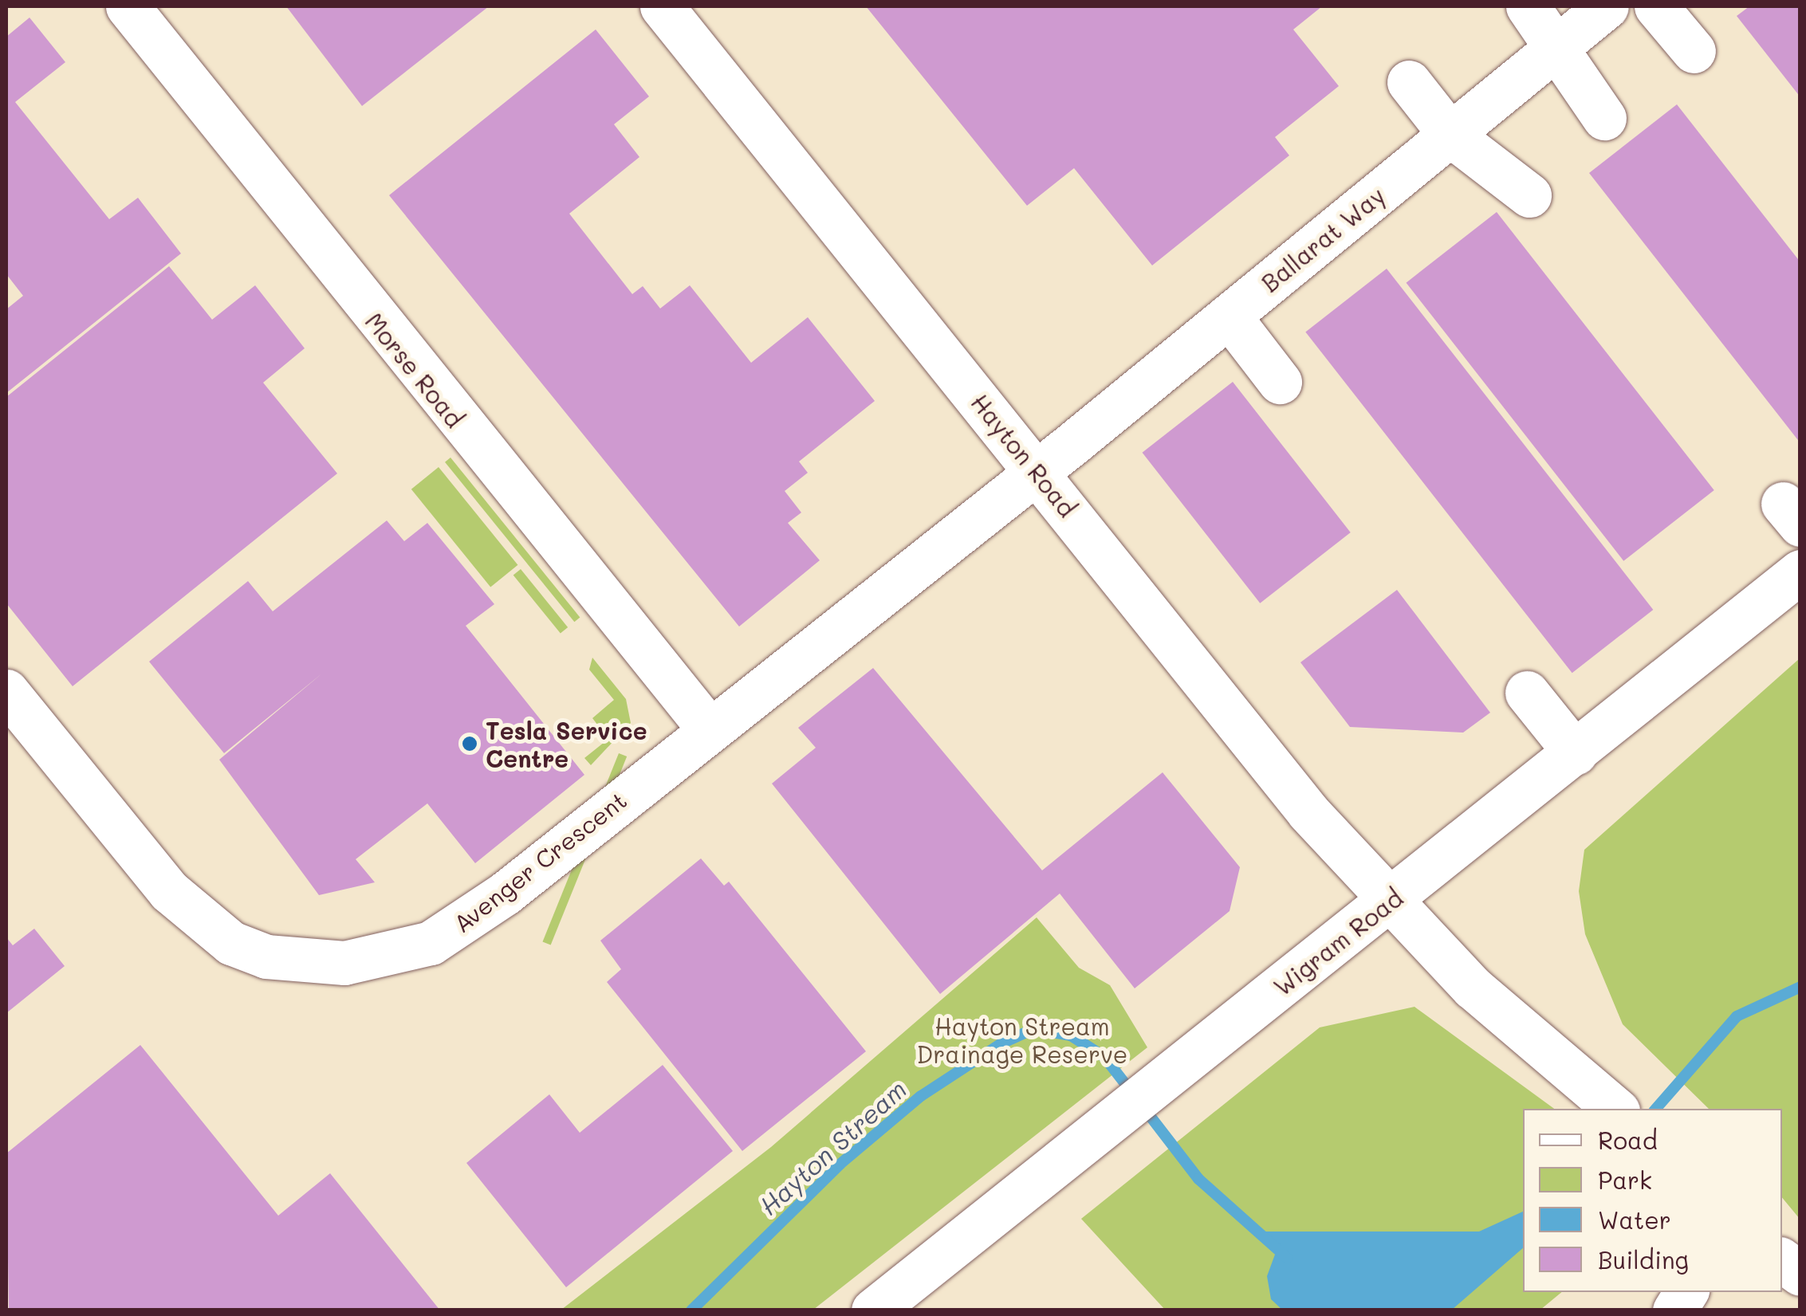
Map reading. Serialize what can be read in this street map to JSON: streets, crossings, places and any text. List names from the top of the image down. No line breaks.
{"streets":{"street":["Ballarat Way","Morse Road","Hayton Road","Avenger Crescent","Wigram Road"]},"crossings":[["Ballarat Way","Hayton Road"],["Ballarat Way","Avenger Crescent"],["Morse Road","Avenger Crescent"],["Hayton Road","Avenger Crescent"],["Hayton Road","Wigram Road"]],"water":["Hayton Stream"],"parks":["Hayton Stream Drainage Reserve"],"places":["Tesla Service Centre"],"legend":["Road","Park","Water","Building"]}
